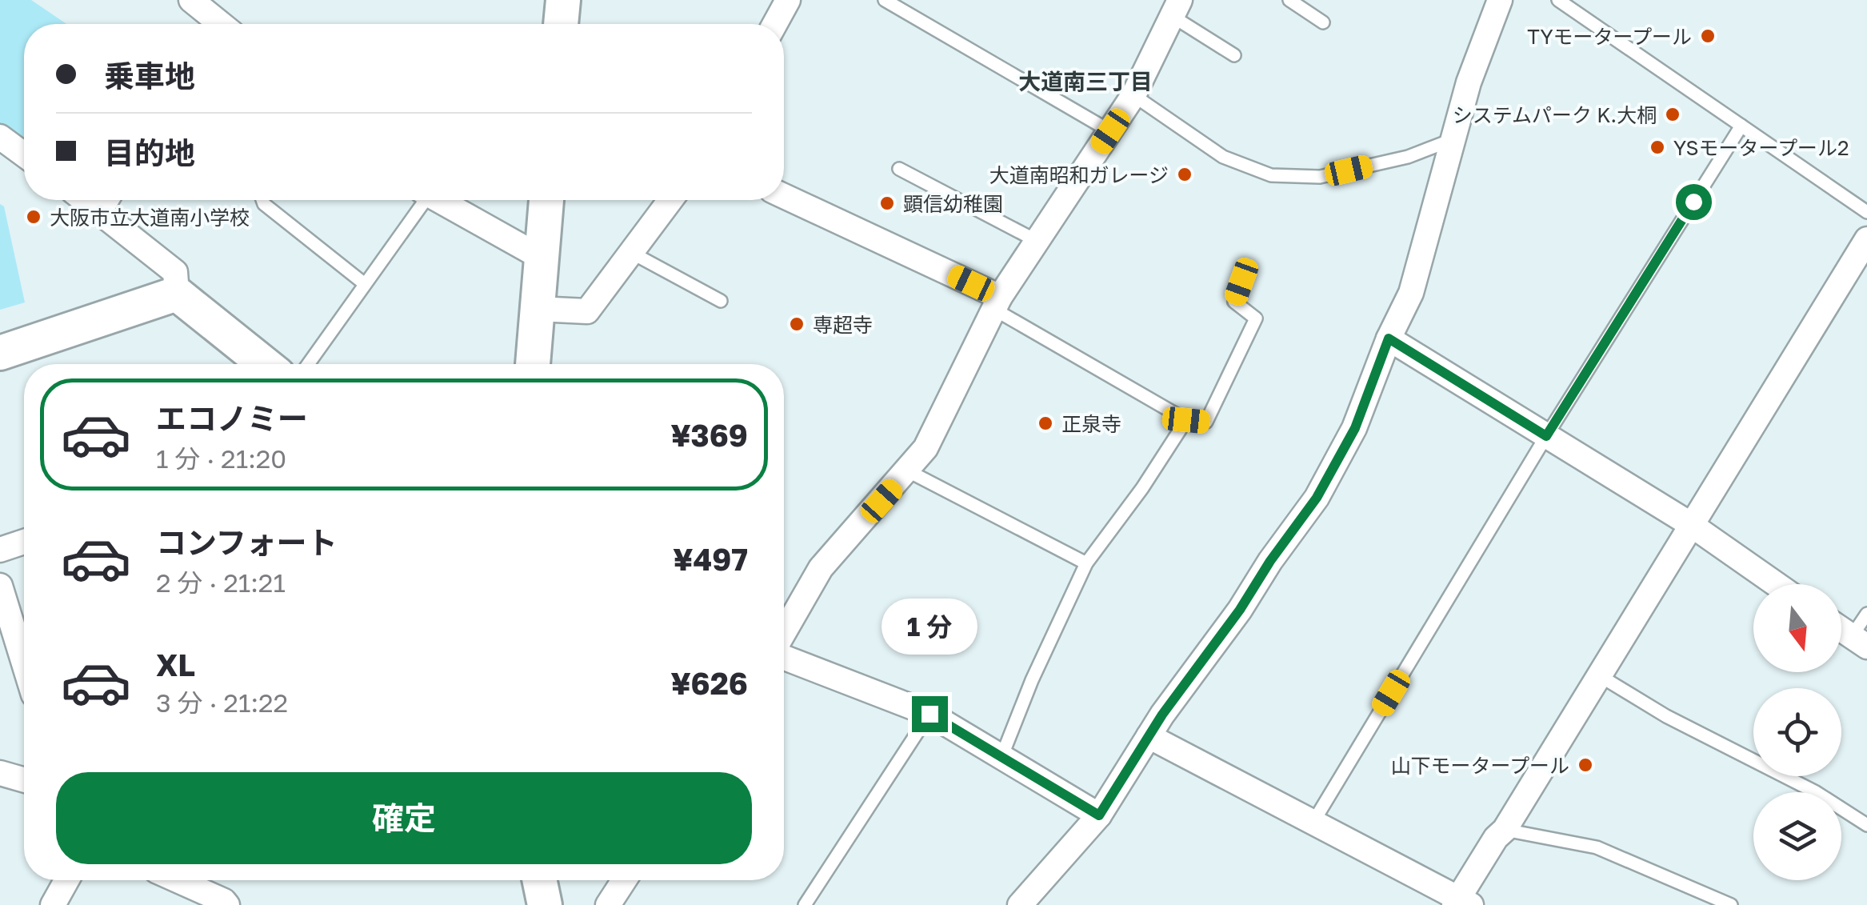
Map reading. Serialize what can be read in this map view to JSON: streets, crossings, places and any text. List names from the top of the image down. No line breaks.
{"districts":["大道南三丁目"],"places":["TYモータープール","システムパーク K.大桐","YSモータープール2","大道南昭和ガレージ","顕信幼稚園","大阪市立大道南小学校","専超寺","正泉寺","山下モータープール"],"north":"bottom","page":{"banner":["乗車地","目的地"],"list":[{"name":"エコノミー","note":"1 分 · 21:20","value":"¥369"},{"name":"コンフォート","note":"2 分 · 21:21","value":"¥497"},{"name":"XL","note":"3 分 · 21:22","value":"¥626"}],"bubble":"1 分","buttons":"確定"}}
